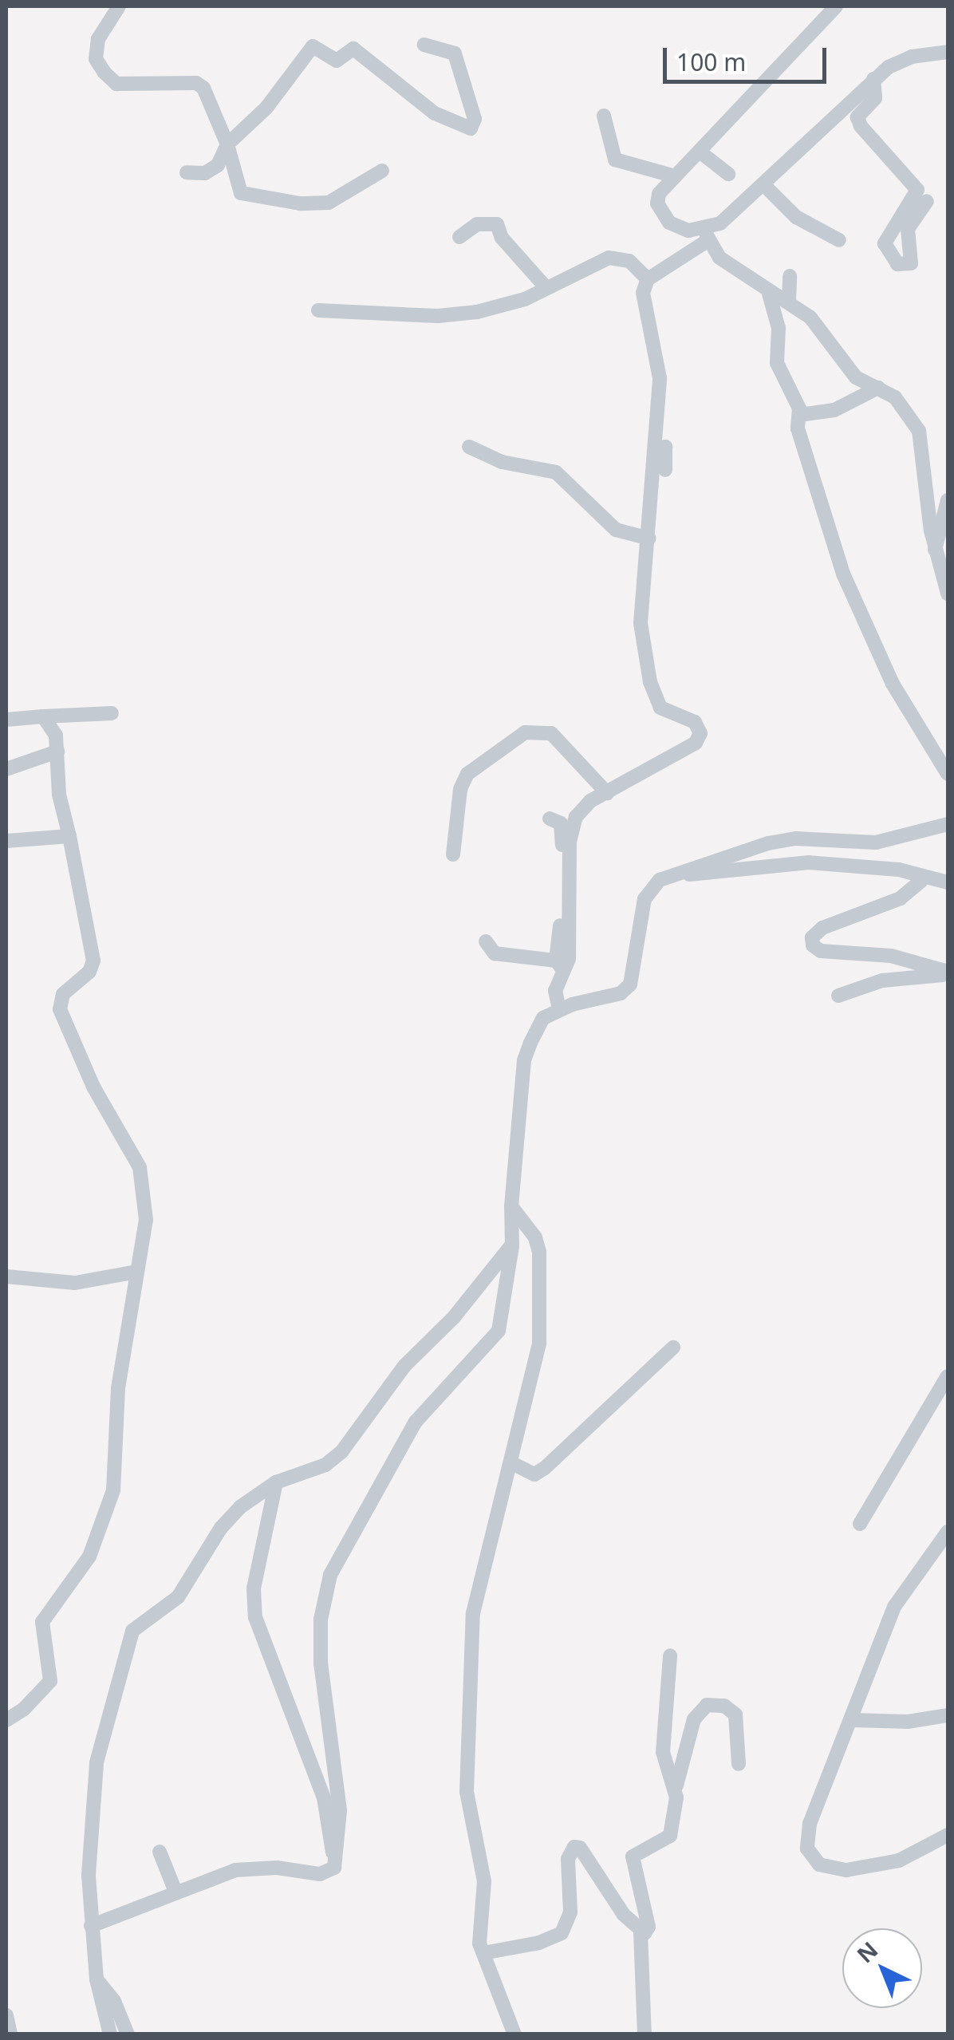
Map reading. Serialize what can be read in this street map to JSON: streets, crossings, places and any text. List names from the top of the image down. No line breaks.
{"scale_bar":"100 m","north":"top left"}
